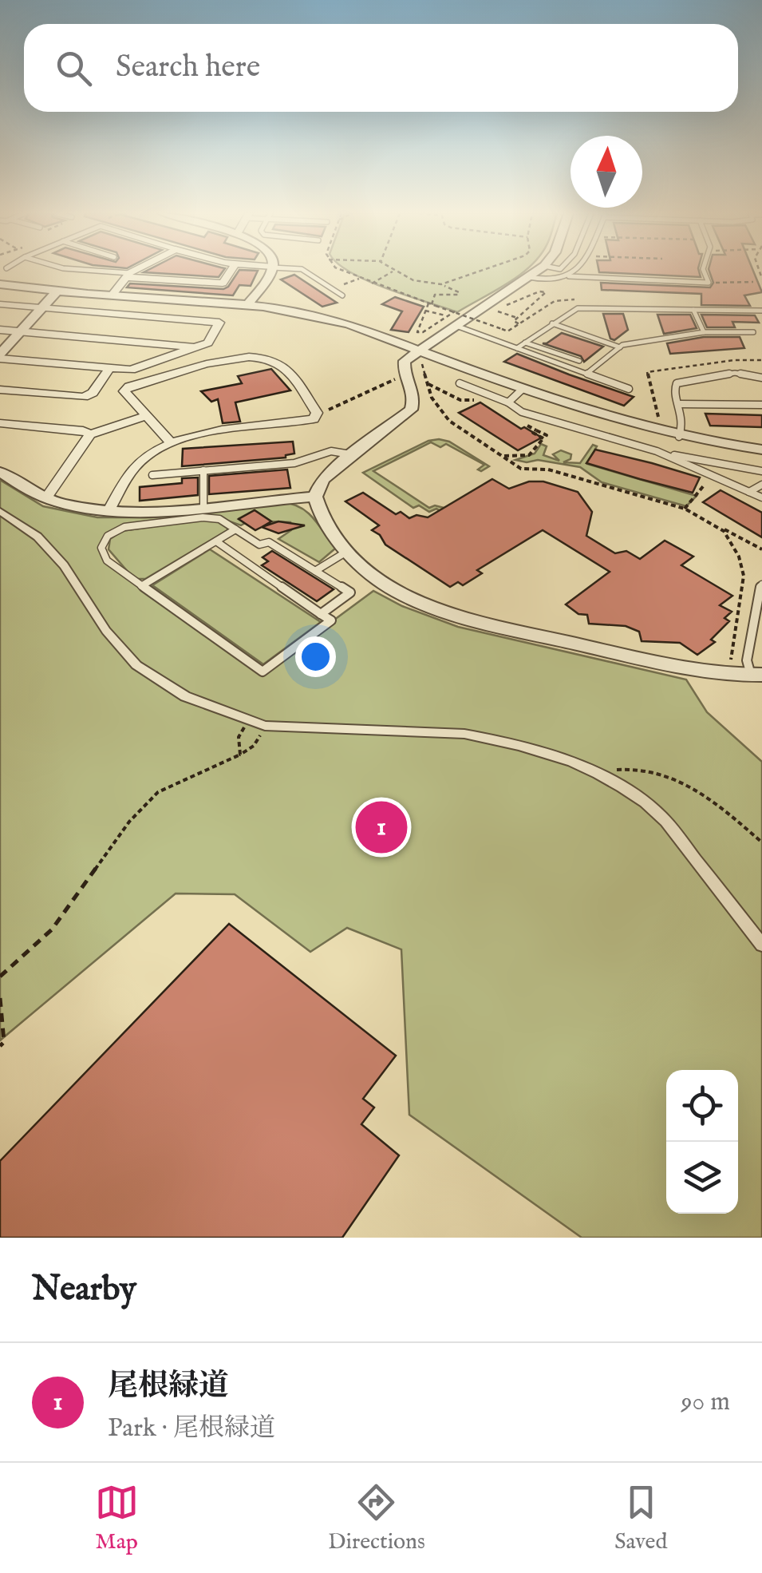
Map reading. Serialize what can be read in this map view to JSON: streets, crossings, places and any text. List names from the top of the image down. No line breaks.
{"north":"top","page":{"search":"Search here","pins":"1","heading":"Nearby","list":[{"mark":"1","name":"尾根緑道","note":"Park · 尾根緑道","value":"90 m"}],"nav":["Map","Directions","Saved"]}}
